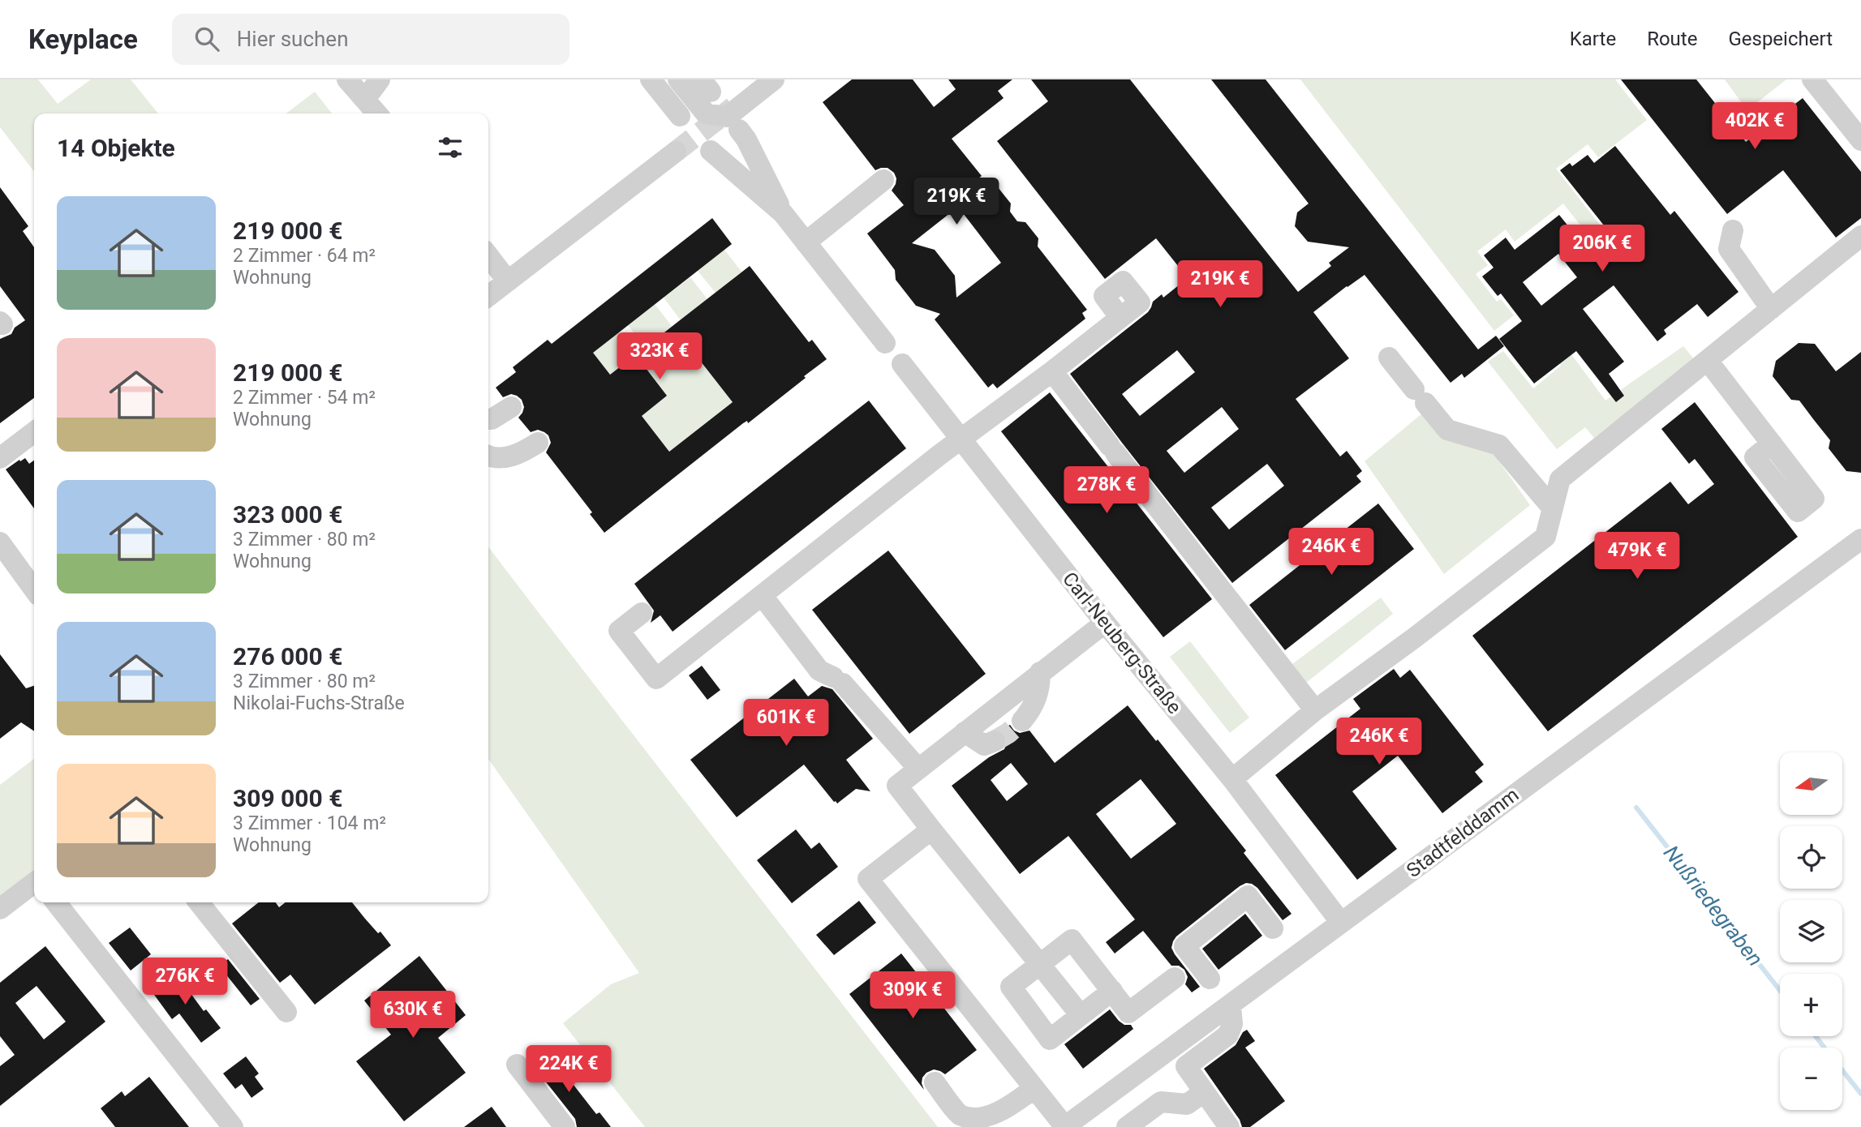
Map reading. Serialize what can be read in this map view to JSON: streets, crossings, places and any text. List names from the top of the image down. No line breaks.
{"streets":{"street":["Carl-Neuberg-Straße","Stadtfelddamm"]},"crossings":[["Carl-Neuberg-Straße","Stadtfelddamm"]],"water":["Nußriedegraben"],"north":"left","page":{"header":"Keyplace","search":"Hier suchen","nav":["Karte","Route","Gespeichert"],"price":["402K €","219K €","206K €","219K €","323K €","278K €","246K €","479K €","601K €","246K €","276K €","309K €","630K €","224K €"],"heading":"14 Objekte","list":[{"name":"219 000 €","note":"2 Zimmer · 64 m² · Wohnung"},{"name":"219 000 €","note":"2 Zimmer · 54 m² · Wohnung"},{"name":"323 000 €","note":"3 Zimmer · 80 m² · Wohnung"},{"name":"276 000 €","note":"3 Zimmer · 80 m² · Nikolai-Fuchs-Straße"},{"name":"309 000 €","note":"3 Zimmer · 104 m² · Wohnung"}],"map_buttons":["+","−"]}}
